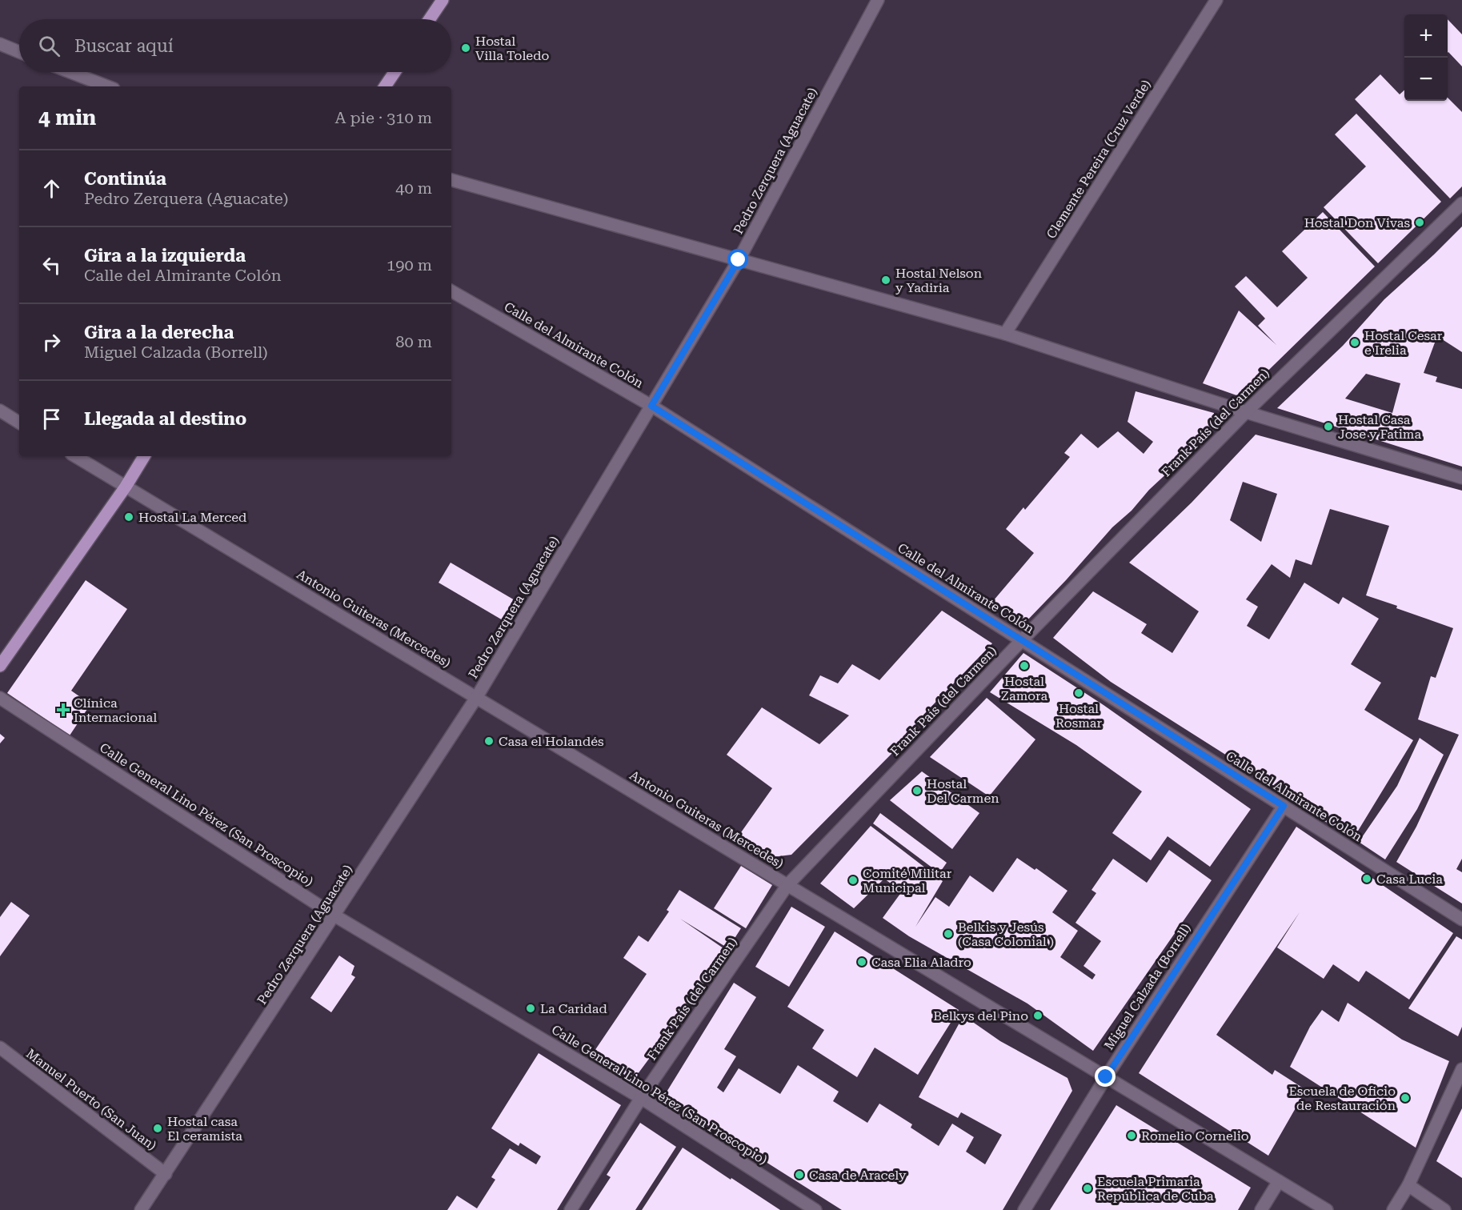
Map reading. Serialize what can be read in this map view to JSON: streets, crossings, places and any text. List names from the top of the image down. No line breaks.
{"streets":{"street":["Clemente Pereira (Cruz Verde)","Pedro Zerquera (Aguacate)","Calle del Almirante Colón","Frank País (del Carmen)","Antonio Guiteras (Mercedes)","Calle General Lino Pérez (San Proscopio)","Miguel Calzada (Borrell)","Manuel Puerto (San Juan)"]},"crossings":[["Pedro Zerquera (Aguacate)","Calle del Almirante Colón"],["Pedro Zerquera (Aguacate)","Antonio Guiteras (Mercedes)"],["Pedro Zerquera (Aguacate)","Calle General Lino Pérez (San Proscopio)"],["Pedro Zerquera (Aguacate)","Manuel Puerto (San Juan)"],["Calle del Almirante Colón","Frank País (del Carmen)"],["Calle del Almirante Colón","Miguel Calzada (Borrell)"],["Frank País (del Carmen)","Antonio Guiteras (Mercedes)"],["Frank País (del Carmen)","Calle General Lino Pérez (San Proscopio)"],["Antonio Guiteras (Mercedes)","Miguel Calzada (Borrell)"]],"places":{"other":["Hostal Villa Toledo","Hostal Don Vivas","Hostal Nelson y Yadiria","Hostal Cesar e Irelia","Hostal Casa Jose y Fatima","Hostal La Merced","Hostal Zamora","Hostal Rosmar","Casa el Holandés","Hostal Del Carmen","Casa Lucia","Comité Militar Municipal","Belkis y Jesús (Casa Colonial )","Casa Elia Aladro","La Caridad","Belkys del Pino","Escuela de Oficio de Restauración","Hostal casa El ceramista","Romelio Cornelio","Casa de Aracely","Escuela Primaria República de Cuba"],"health":["Clínica Internacional"]},"page":{"map_buttons":["+","−"],"search":"Buscar aquí","heading":["4 min","A pie · 310 m"],"list":[["Continúa","Pedro Zerquera (Aguacate)","40 m"],["Gira a la izquierda","Calle del Almirante Colón","190 m"],["Gira a la derecha","Miguel Calzada (Borrell)","80 m"],"Llegada al destino"]}}
